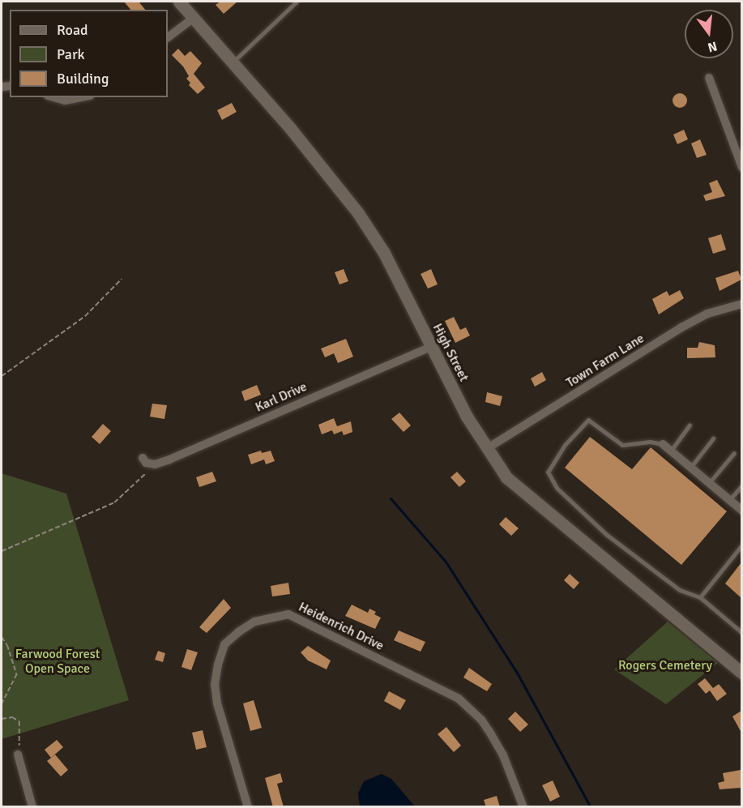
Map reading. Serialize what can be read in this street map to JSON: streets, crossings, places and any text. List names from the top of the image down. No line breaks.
{"streets":{"main road":["High Street"],"street":["Town Farm Lane","Karl Drive","Heidenrich Drive"]},"crossings":[["High Street","Town Farm Lane"],["High Street","Karl Drive"]],"parks":["Farwood Forest Open Space","Rogers Cemetery"],"legend":["Road","Park","Building"],"north":"bottom"}
